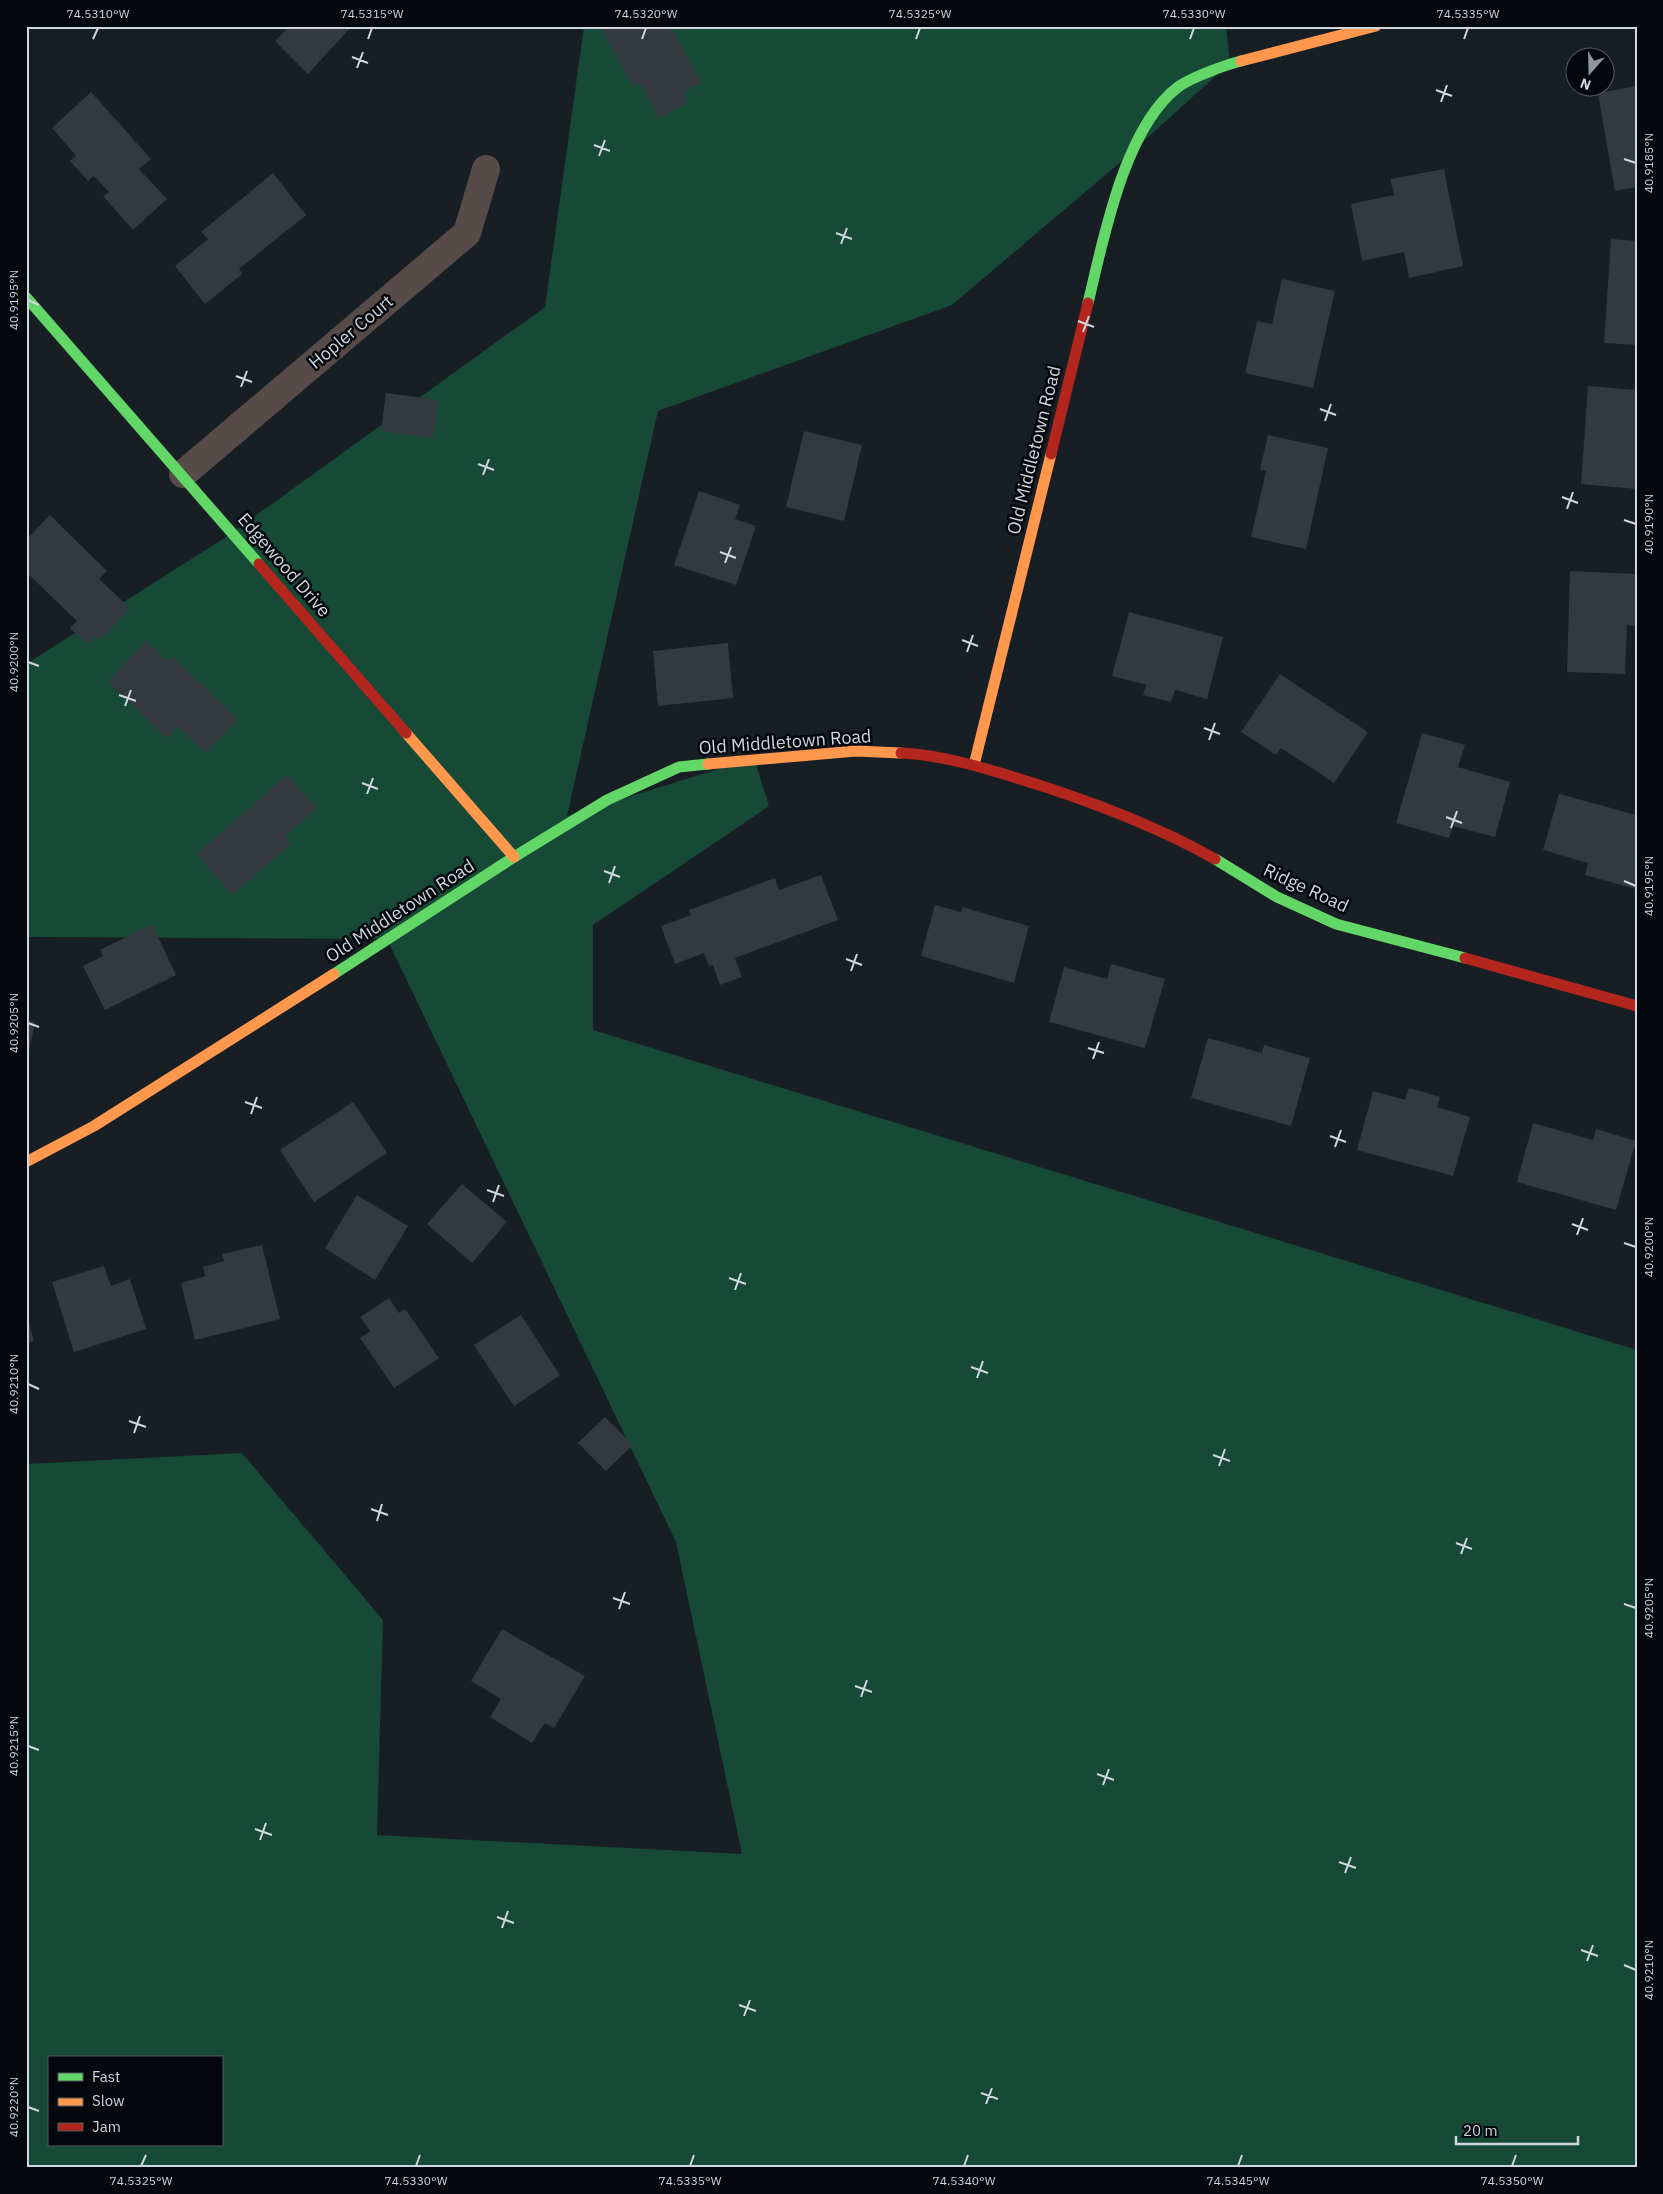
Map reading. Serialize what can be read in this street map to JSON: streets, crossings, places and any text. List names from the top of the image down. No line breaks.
{"streets":{"street":["Hopler Court","Old Middletown Road","Edgewood Drive","Ridge Road"]},"crossings":[["Hopler Court","Edgewood Drive"],["Old Middletown Road","Edgewood Drive"],["Old Middletown Road","Ridge Road"]],"legend":["Fast","Slow","Jam"],"scale_bar":"20 m","north":"bottom","coordinates":["74.5310°W","74.5315°W","74.5320°W","74.5325°W","74.5330°W","74.5335°W","40.9185°N","40.9195°N","40.9190°N","40.9200°N","40.9205°N","40.9210°N","40.9215°N","40.9220°N","74.5340°W","74.5345°W","74.5350°W"]}
